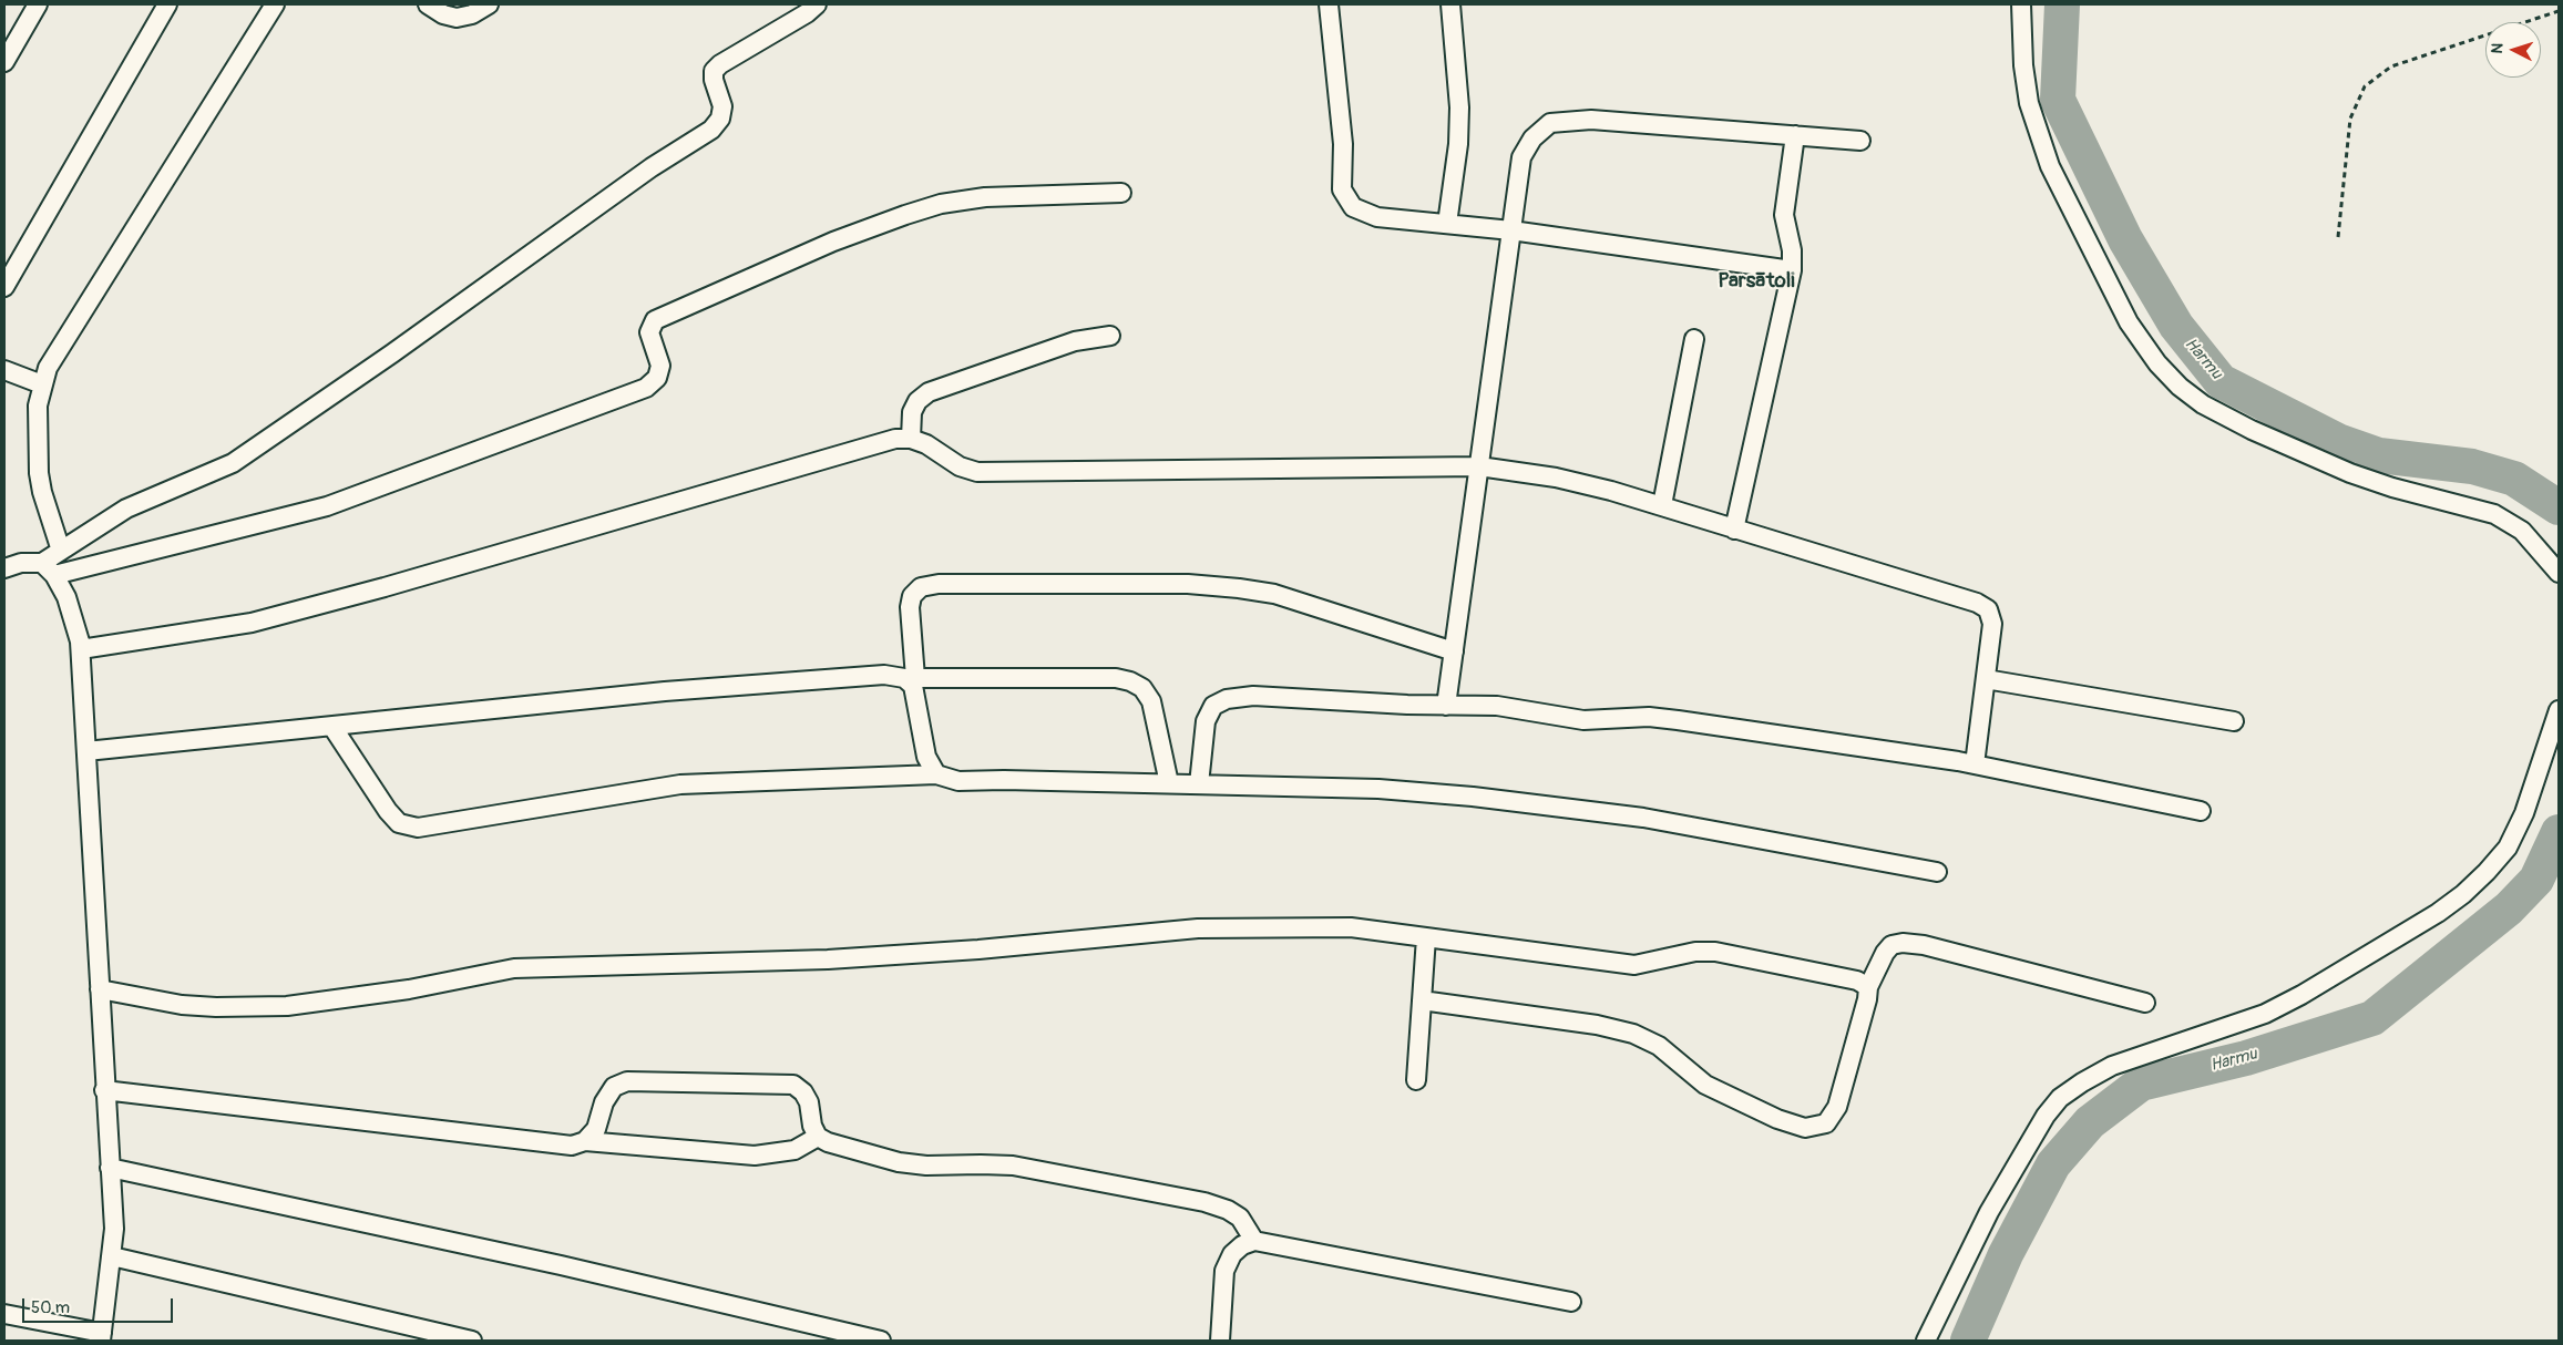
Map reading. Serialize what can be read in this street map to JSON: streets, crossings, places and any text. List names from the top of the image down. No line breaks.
{"districts":["Parsātoli"],"water":["Harmu"],"scale_bar":"50 m","north":"left"}
